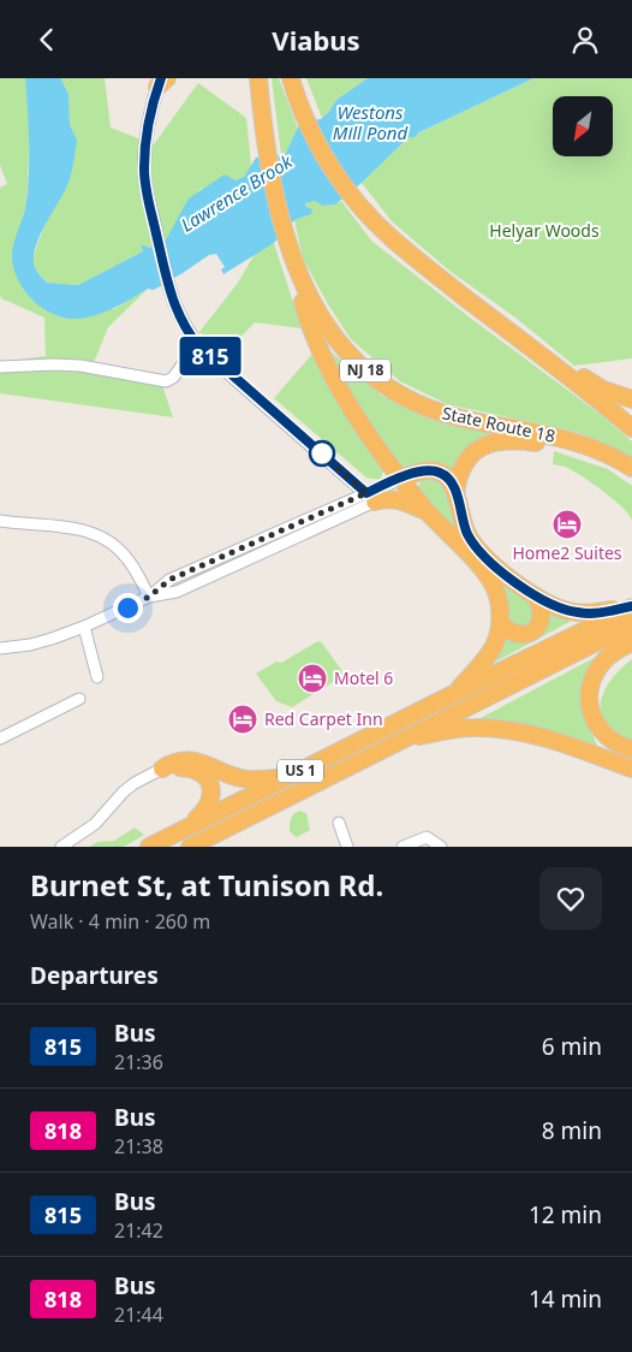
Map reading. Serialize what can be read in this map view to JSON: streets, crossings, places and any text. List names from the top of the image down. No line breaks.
{"streets":{"highway":["NJ 18","State Route 18","US 1"]},"water":["Westons Mill Pond","Lawrence Brook"],"parks":["Helyar Woods"],"places":{"hotel":["Home2 Suites","Motel 6","Red Carpet Inn"]},"lines":["bus line 815"],"north":"bottom left","page":{"header":"Viabus","on_map":"815","heading":[["Burnet St, at Tunison Rd.","Walk · 4 min · 260 m"],"Departures"],"list":[{"mark":"815","name":"Bus","note":"21:36","value":"6 min"},{"mark":"818","name":"Bus","note":"21:38","value":"8 min"},{"mark":"815","name":"Bus","note":"21:42","value":"12 min"},{"mark":"818","name":"Bus","note":"21:44","value":"14 min"}]}}
